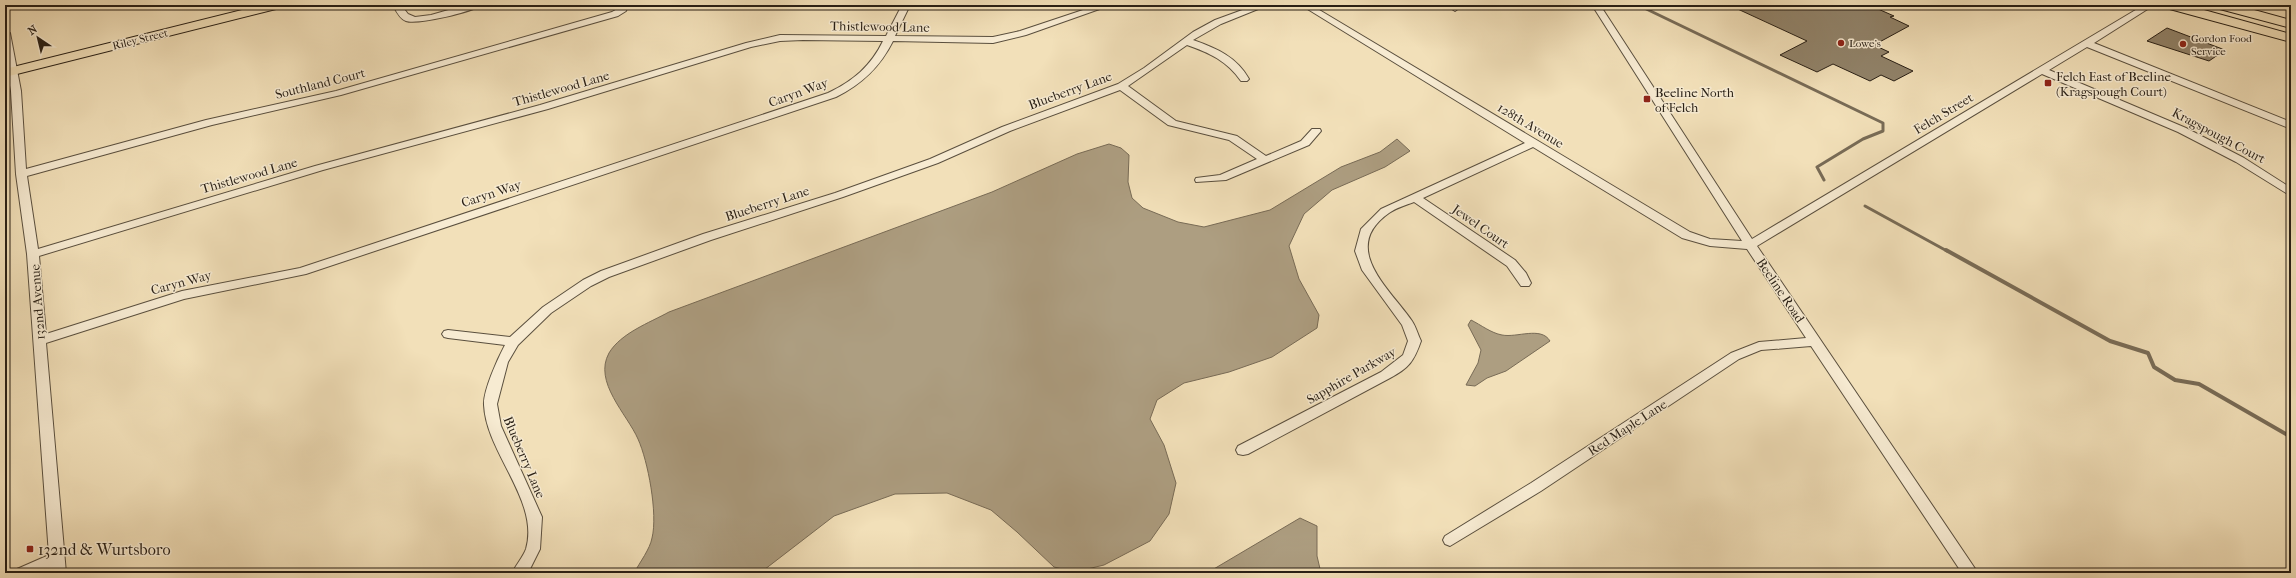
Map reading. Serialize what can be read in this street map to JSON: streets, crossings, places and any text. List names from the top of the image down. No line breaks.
{"streets":{"main road":["Riley Street"],"street":["Thistlewood Lane","Southland Court","Blueberry Lane","Caryn Way","Felch Street","128th Avenue","Kragspough Court","Jewel Court","Beeline Road","132nd Avenue","Sapphire Parkway","Red Maple Lane"]},"crossings":[["Thistlewood Lane","Caryn Way"],["Thistlewood Lane","132nd Avenue"],["Riley Street","132nd Avenue"],["Southland Court","132nd Avenue"],["Caryn Way","132nd Avenue"],["Felch Street","128th Avenue"],["Felch Street","Kragspough Court"],["Felch Street","Beeline Road"],["128th Avenue","Beeline Road"],["128th Avenue","Sapphire Parkway"],["Jewel Court","Sapphire Parkway"],["Beeline Road","Red Maple Lane"]],"places":{"other":["Lowe's","Gordon Food Service"],"transit":["Felch East of Beeline (Kragspough Court)","Beeline North of Felch","132nd & Wurtsboro"]},"north":"top left"}
